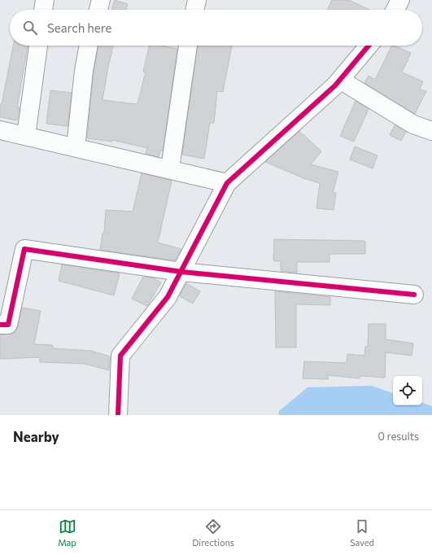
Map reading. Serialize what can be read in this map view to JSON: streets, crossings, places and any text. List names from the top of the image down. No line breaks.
{"page":{"search":"Search here","heading":["Nearby","0 results"],"nav":["Map","Directions","Saved"]}}
